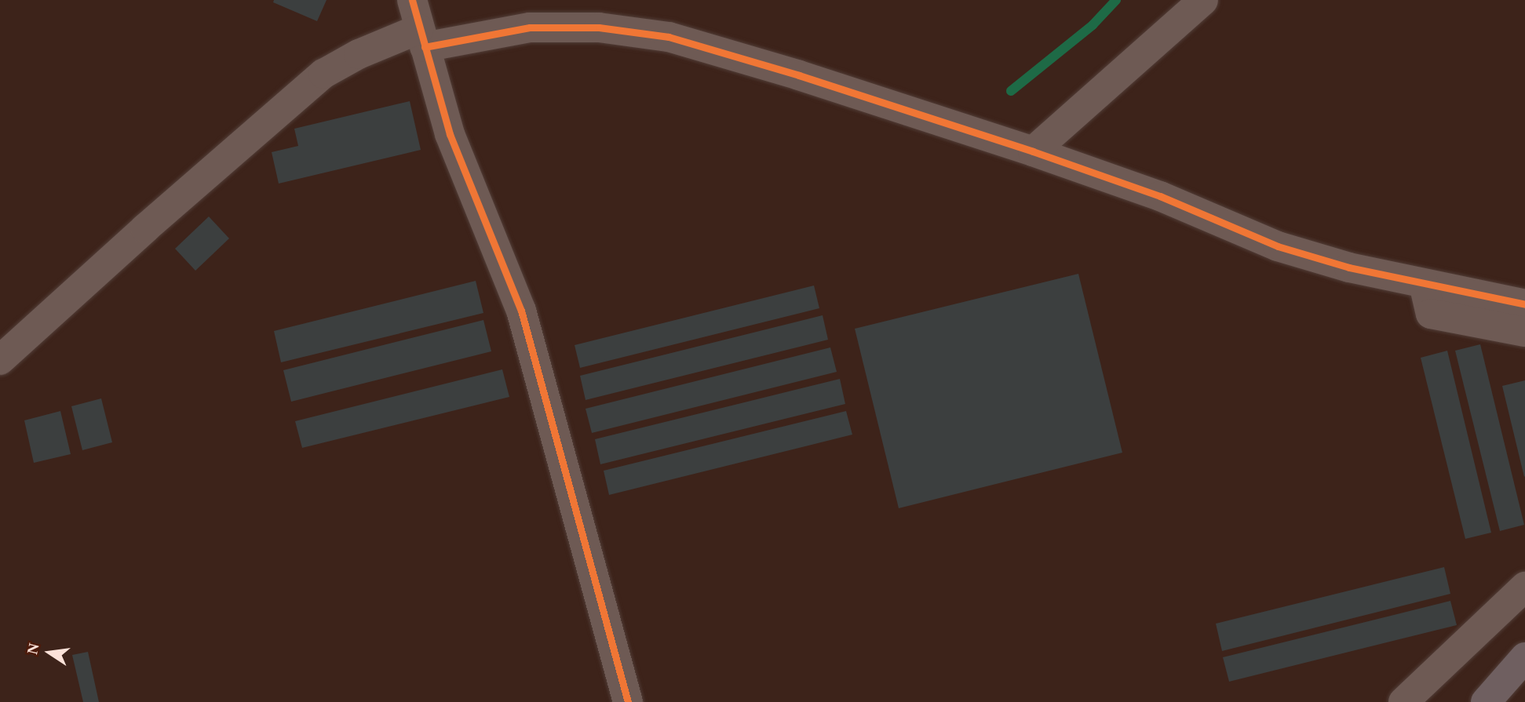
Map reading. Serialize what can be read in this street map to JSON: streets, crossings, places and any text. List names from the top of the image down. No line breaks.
{"north":"left"}
